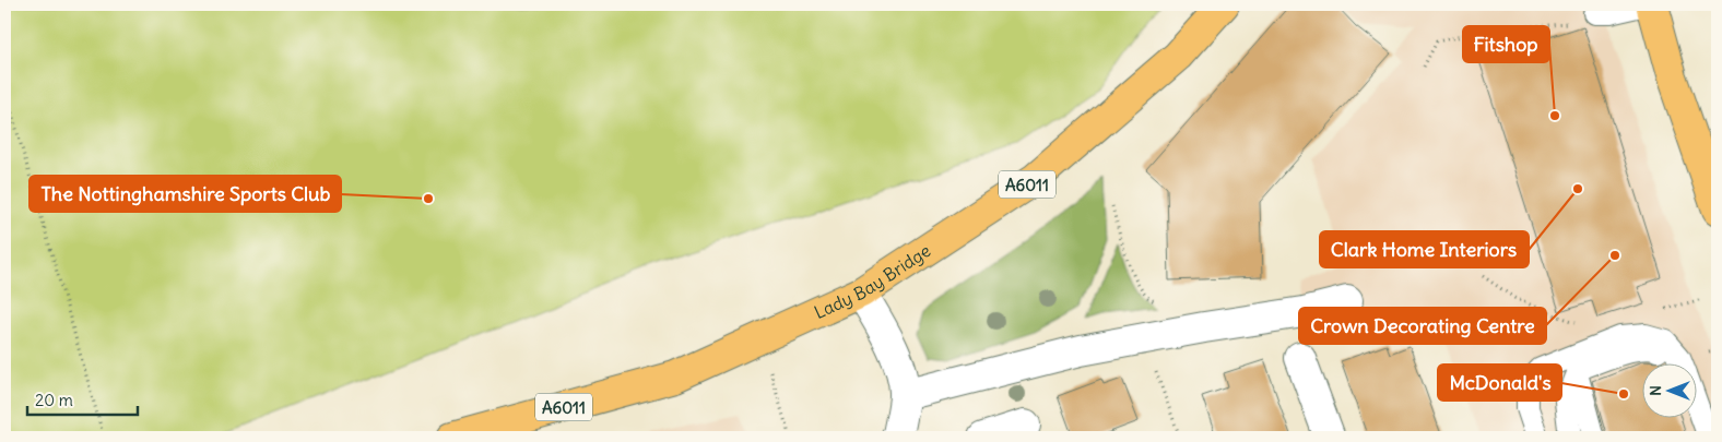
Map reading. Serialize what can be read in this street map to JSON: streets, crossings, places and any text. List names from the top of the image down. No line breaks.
{"streets":{"main road":["A6011","Lady Bay Bridge"]},"places":["Fitshop","Clark Home Interiors","The Nottinghamshire Sports Club","Crown Decorating Centre","McDonald's"],"scale_bar":"20 m","north":"left"}
